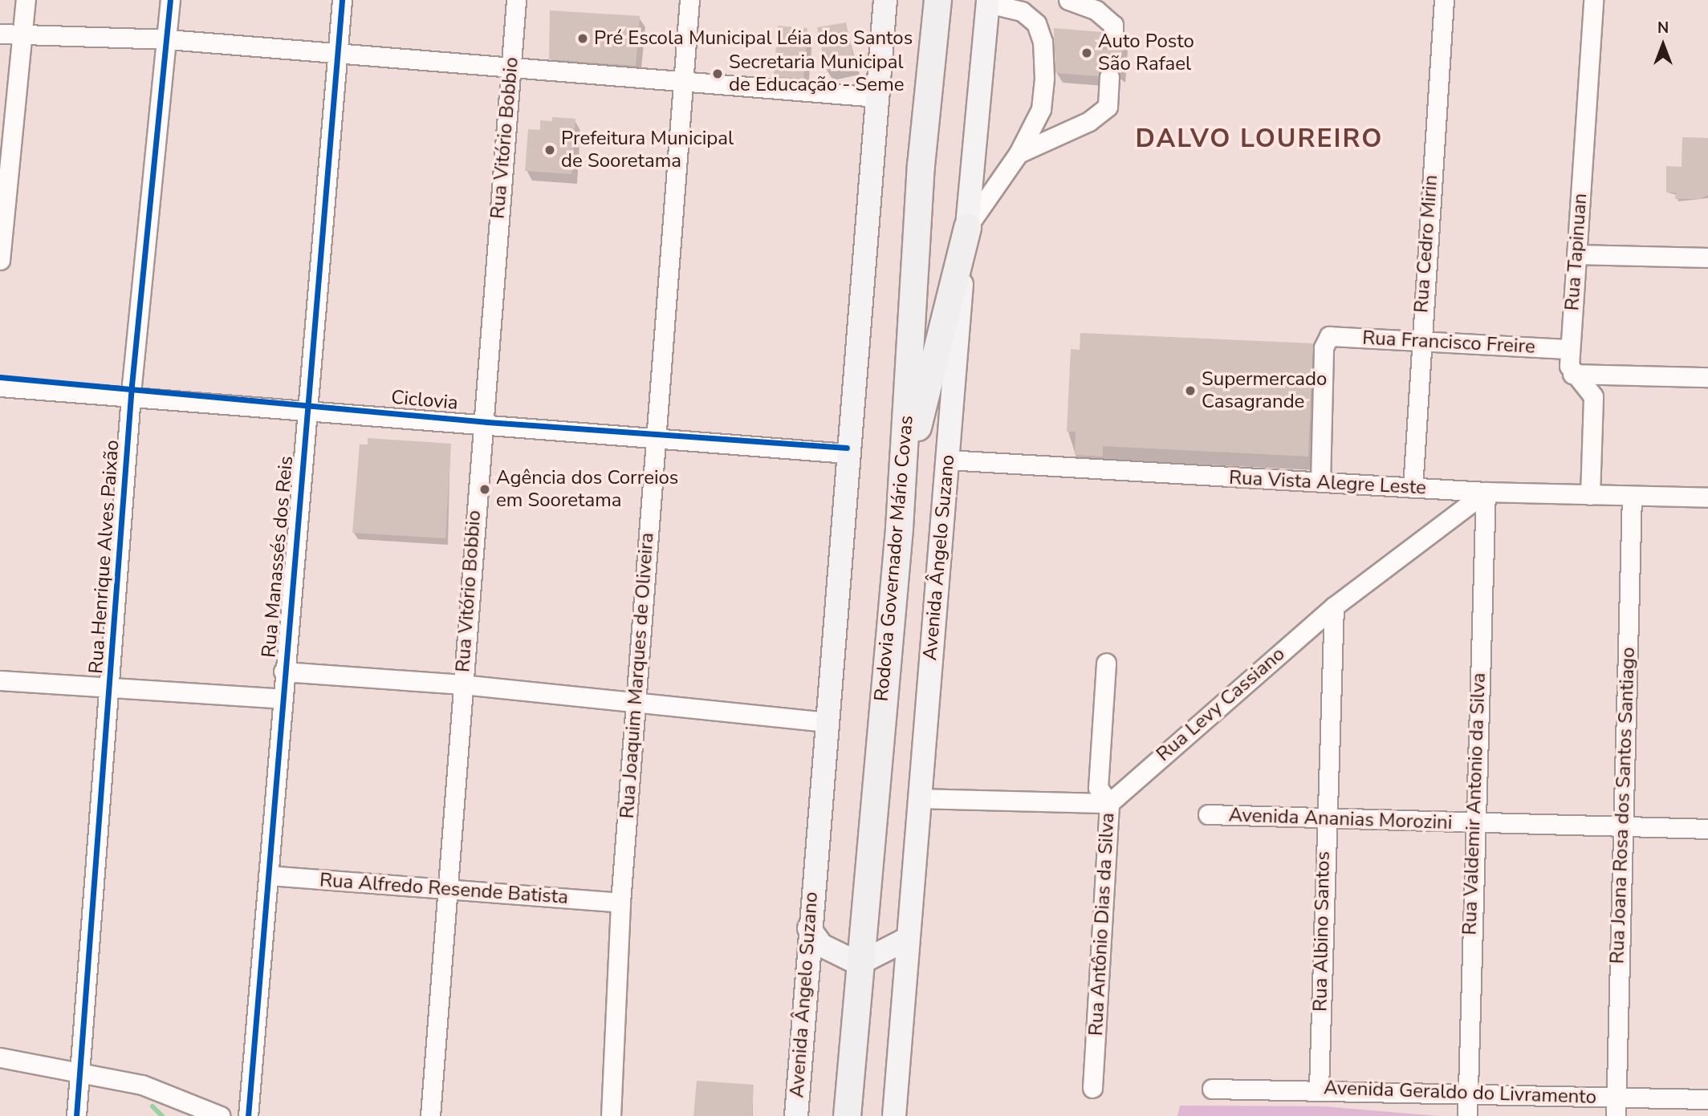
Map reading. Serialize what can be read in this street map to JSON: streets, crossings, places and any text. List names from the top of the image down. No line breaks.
{"streets":{"highway":["Rodovia Governador Mário Covas"],"main road":["Avenida Ângelo Suzano"],"street":["Rua Vitório Bobbio","Rua Cedro Mirin","Rua Tapinuan","Rua Francisco Freire","Rua Vista Alegre Leste","Rua Henrique Alves Paixão","Rua Manassés dos Reis","Rua Joaquim Marques de Oliveira","Rua Levy Cassiano","Rua Valdemir Antonio da Silva","Rua Joana Rosa dos Santos Santiago","Avenida Ananias Morozini","Rua Alfredo Resende Batista","Rua Antônio Dias da Silva","Rua Albino Santos","Avenida Geraldo do Livramento"],"cycle path":["Ciclovia"]},"crossings":[["Rua Vitório Bobbio","Rua Alfredo Resende Batista"],["Rua Cedro Mirin","Rua Francisco Freire"],["Rua Cedro Mirin","Rua Vista Alegre Leste"],["Rua Tapinuan","Rua Francisco Freire"],["Rua Francisco Freire","Rua Vista Alegre Leste"],["Rua Vista Alegre Leste","Avenida Ângelo Suzano"],["Rua Vista Alegre Leste","Rua Levy Cassiano"],["Rua Vista Alegre Leste","Rua Valdemir Antonio da Silva"],["Rua Vista Alegre Leste","Rua Joana Rosa dos Santos Santiago"],["Rua Manassés dos Reis","Rua Alfredo Resende Batista"],["Rua Joaquim Marques de Oliveira","Rua Alfredo Resende Batista"],["Rua Levy Cassiano","Rua Valdemir Antonio da Silva"],["Rua Levy Cassiano","Rua Antônio Dias da Silva"],["Rua Levy Cassiano","Rua Albino Santos"],["Rua Valdemir Antonio da Silva","Avenida Ananias Morozini"],["Rua Valdemir Antonio da Silva","Avenida Geraldo do Livramento"],["Rua Joana Rosa dos Santos Santiago","Avenida Ananias Morozini"],["Rua Joana Rosa dos Santos Santiago","Avenida Geraldo do Livramento"],["Avenida Ananias Morozini","Rua Albino Santos"],["Rua Albino Santos","Avenida Geraldo do Livramento"]],"districts":["DALVO LOUREIRO"],"places":["Pré Escola Municipal Léia dos Santos","Auto Posto São Rafael","Secretaria Municipal de Educação - Seme","Prefeitura Municipal de Sooretama","Supermercado Casagrande","Agência dos Correios em Sooretama"],"north":"top"}
